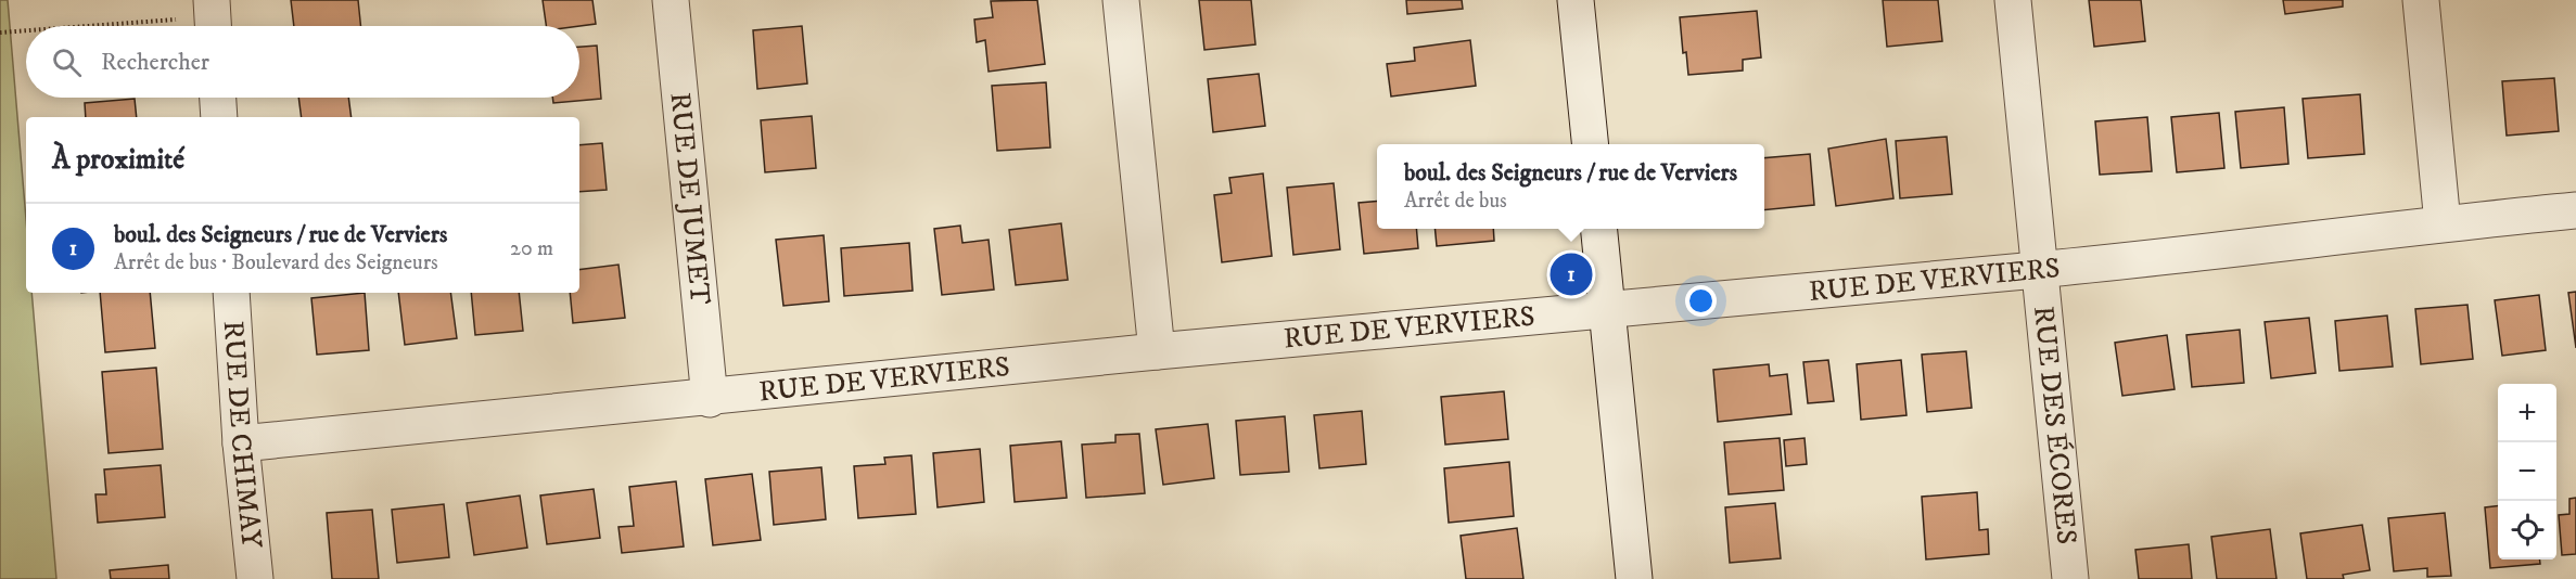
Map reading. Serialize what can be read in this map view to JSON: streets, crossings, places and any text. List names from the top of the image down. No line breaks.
{"streets":{"street":["RUE DE JUMET","RUE DE VERVIERS","RUE DES ÉCORES","RUE DE CHIMAY"]},"crossings":[["RUE DE JUMET","RUE DE VERVIERS"],["RUE DE VERVIERS","RUE DES ÉCORES"],["RUE DE VERVIERS","RUE DE CHIMAY"]],"page":{"search":"Rechercher","heading":"À proximité","popup":["boul. des Seigneurs / rue de Verviers","Arrêt de bus"],"list":[{"mark":"1","name":"boul. des Seigneurs / rue de Verviers","note":"Arrêt de bus · Boulevard des Seigneurs","value":"20 m"}],"pins":"1","map_buttons":["+","−"]}}
